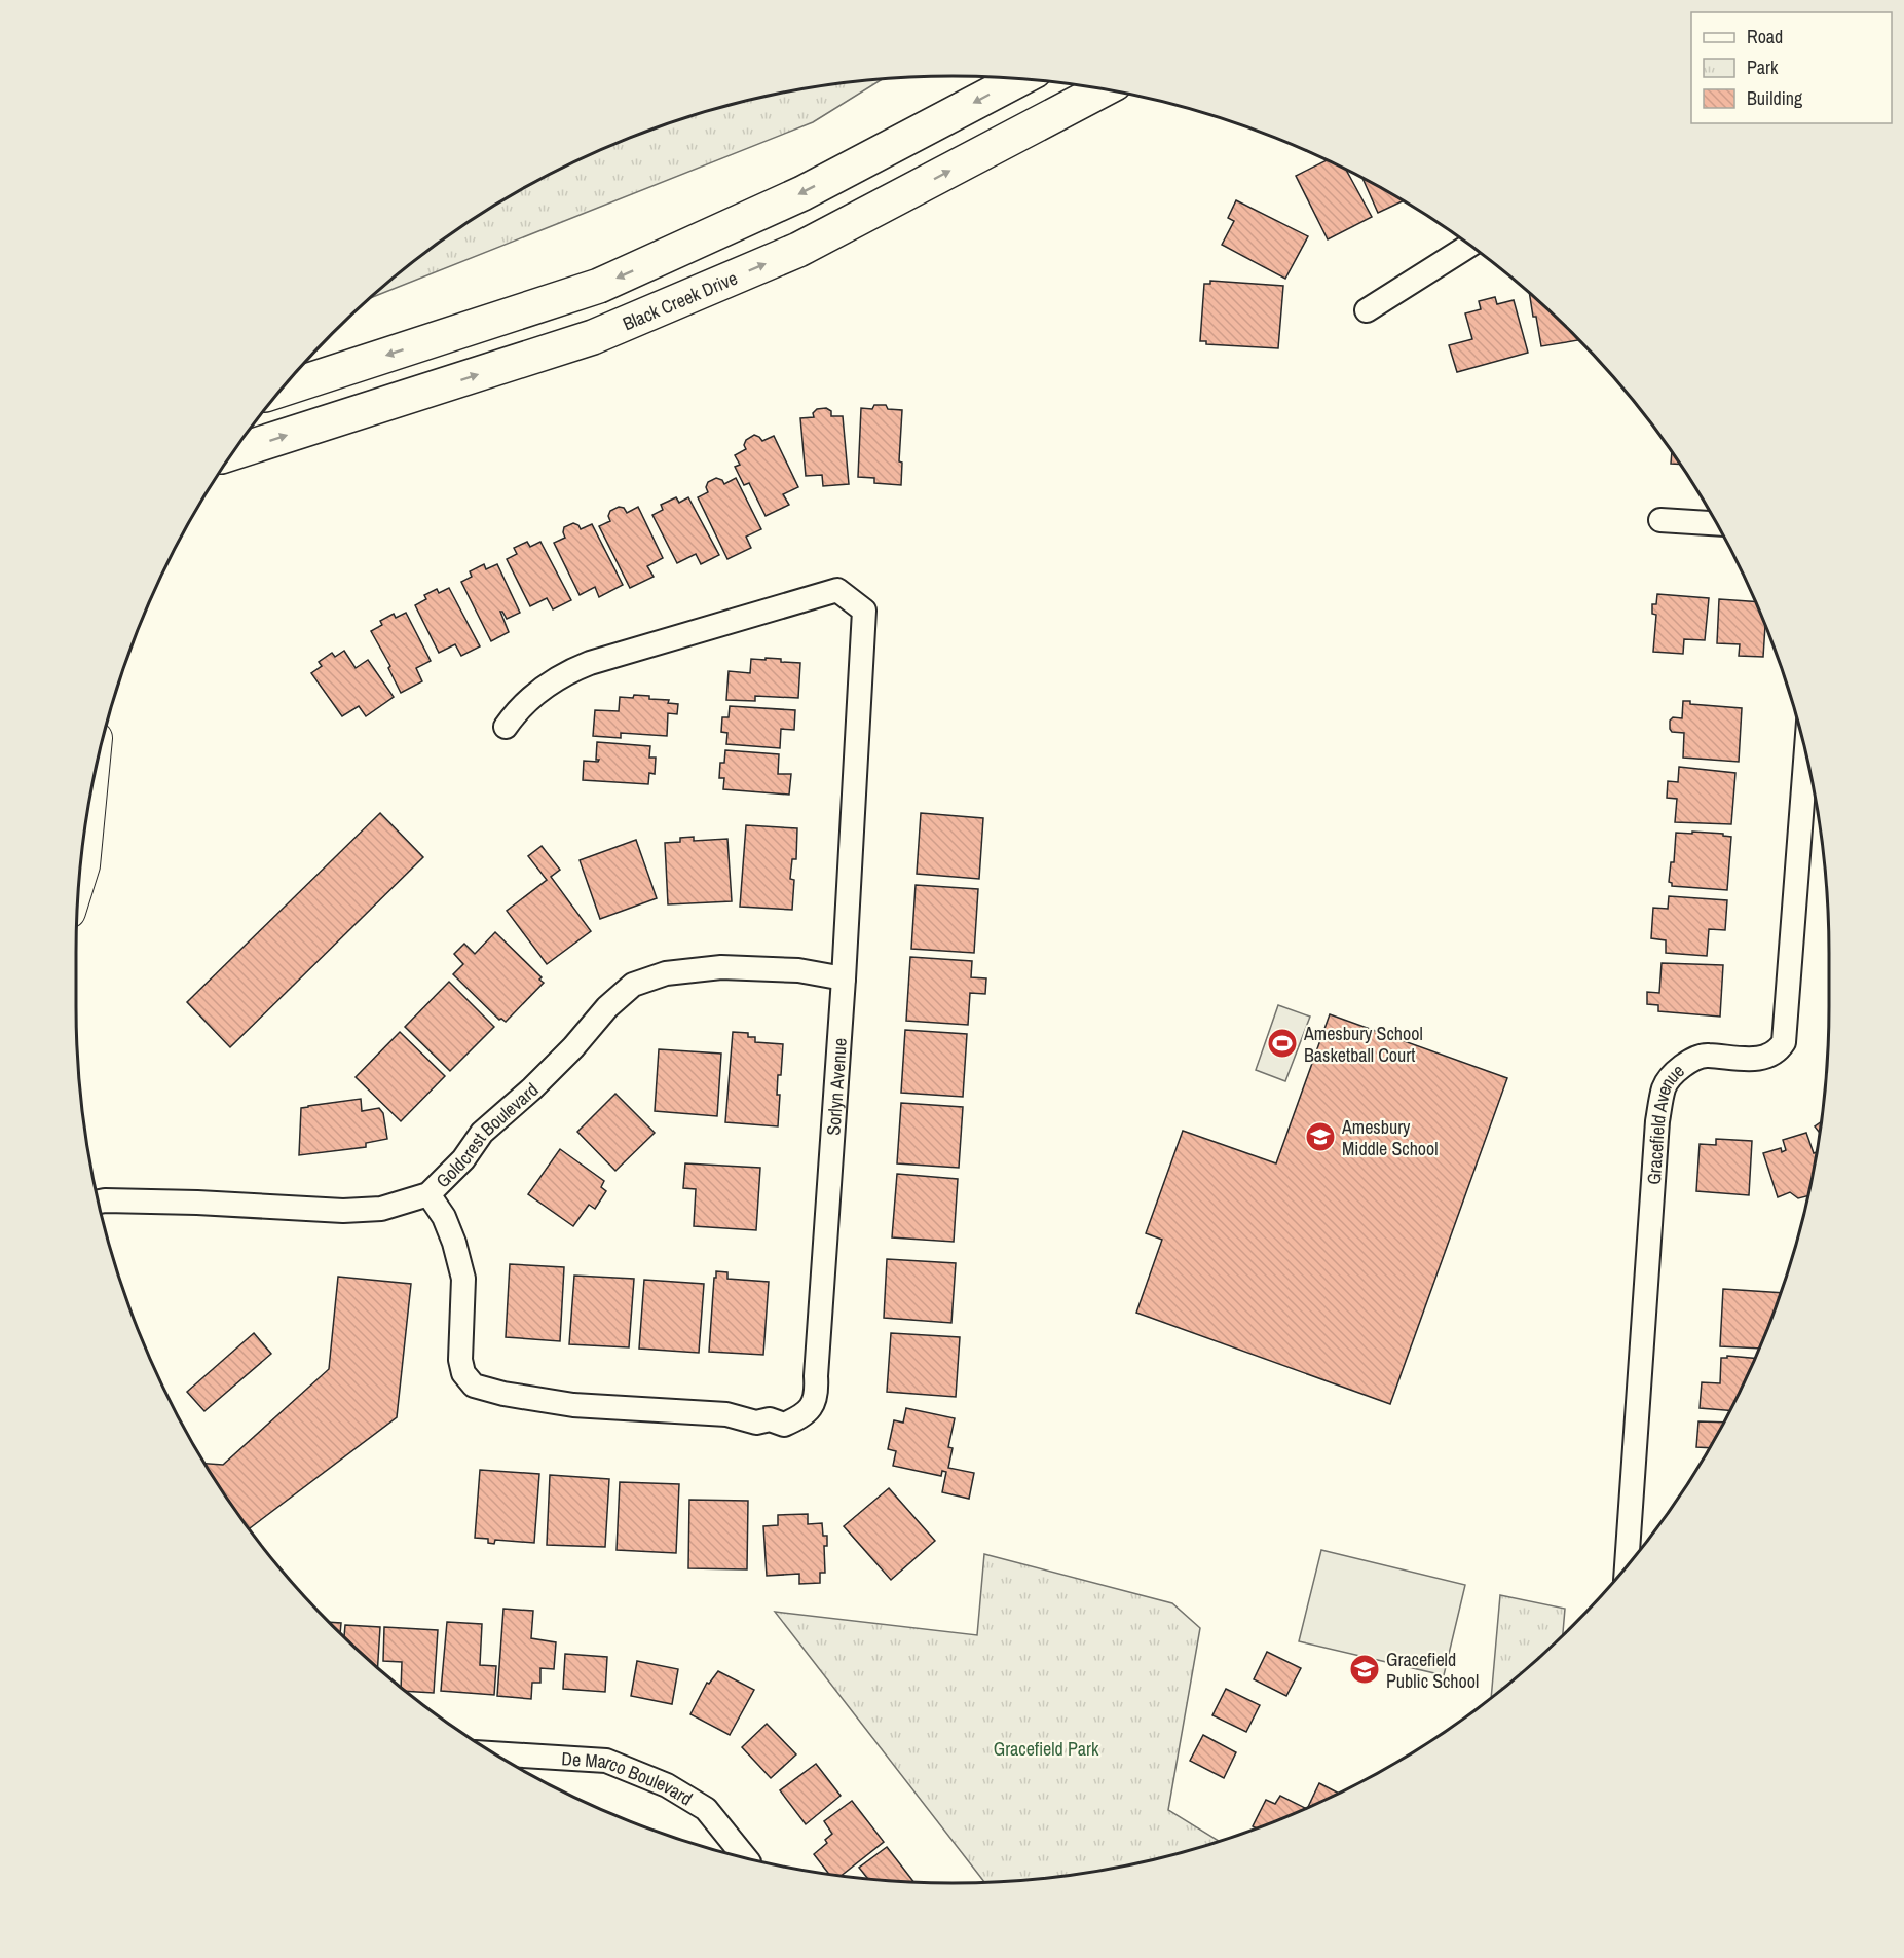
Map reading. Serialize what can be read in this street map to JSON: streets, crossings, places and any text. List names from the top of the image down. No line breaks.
{"streets":{"highway":["Black Creek Drive"],"street":["Sorlyn Avenue","Gracefield Avenue","Goldcrest Boulevard","De Marco Boulevard"]},"crossings":[["Sorlyn Avenue","Goldcrest Boulevard"]],"parks":["Gracefield Park"],"places":{"sports":["Amesbury School Basketball Court"],"school or university":["Amesbury Middle School","Gracefield Public School"]},"legend":["Road","Park","Building"]}
